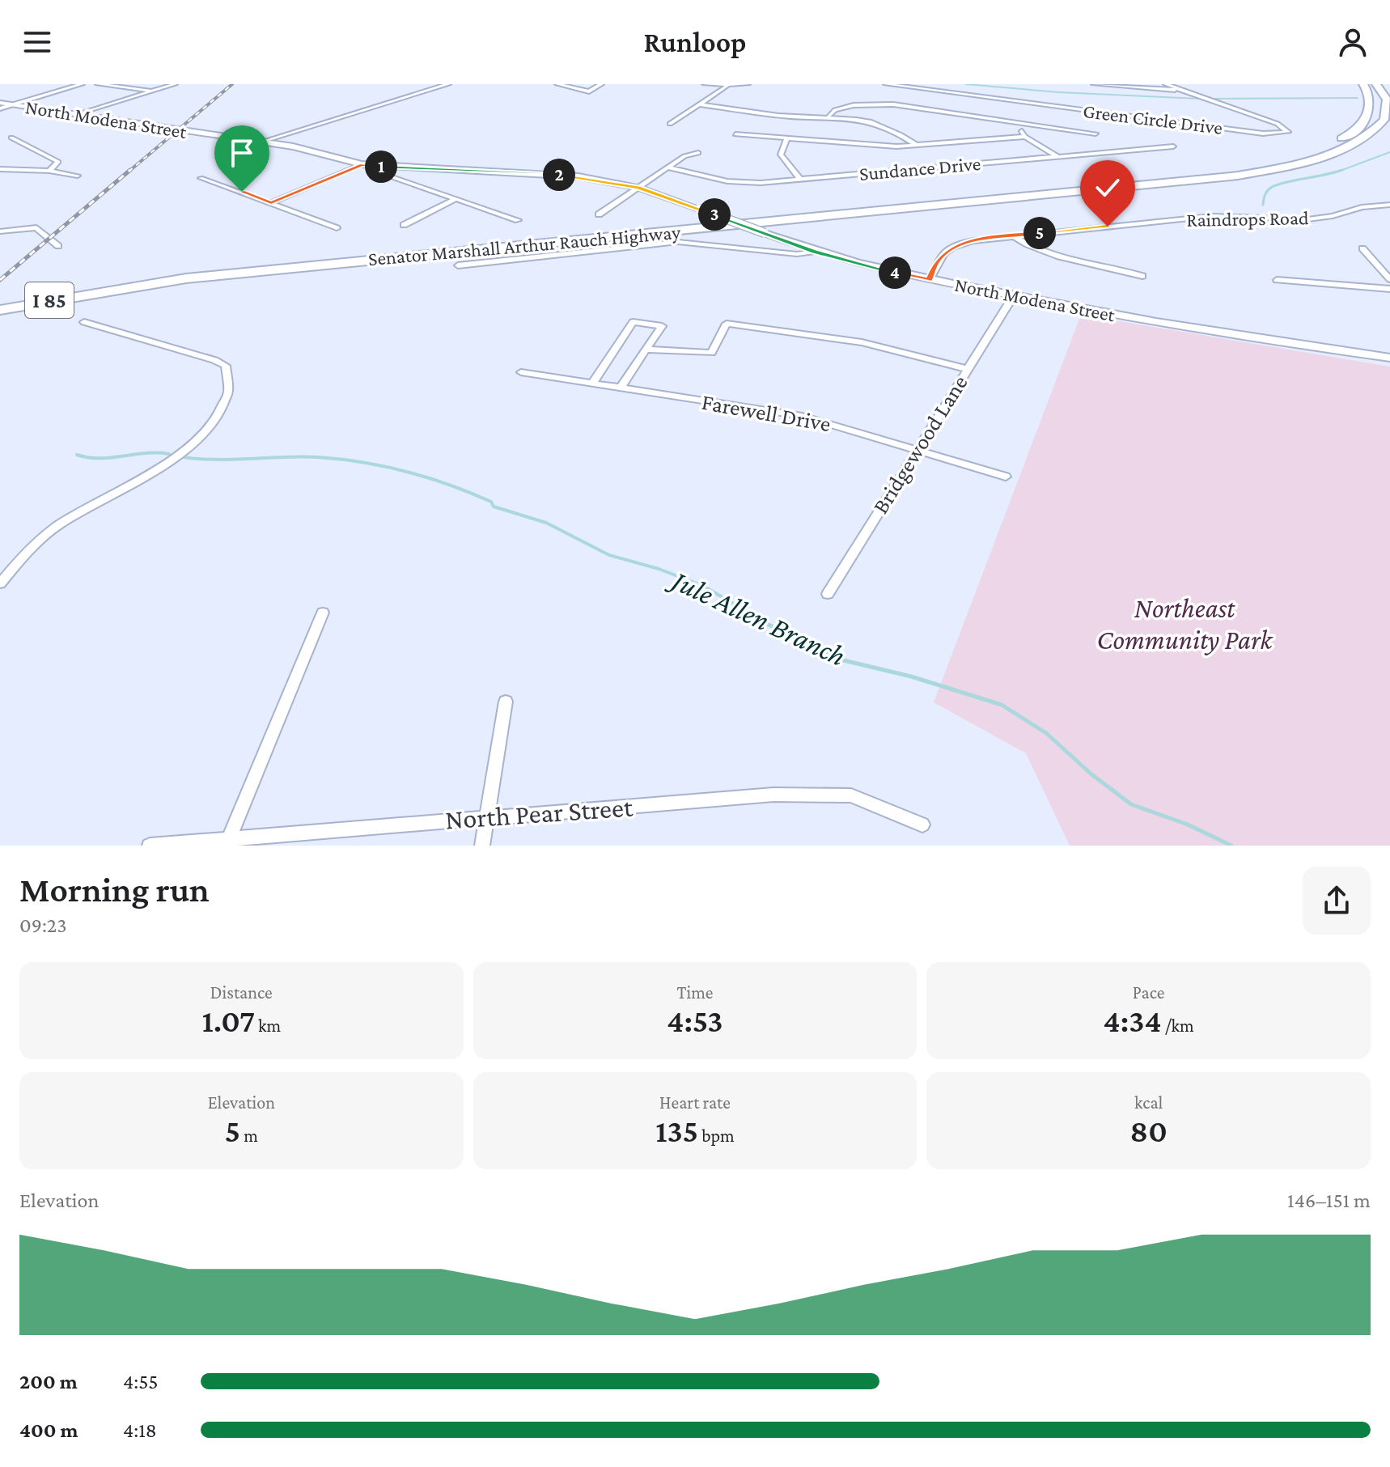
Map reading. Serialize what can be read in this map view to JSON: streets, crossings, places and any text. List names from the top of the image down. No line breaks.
{"streets":{"highway":["Senator Marshall Arthur Rauch Highway","I 85"],"street":["North Modena Street","Green Circle Drive","Sundance Drive","Raindrops Road","Farewell Drive","Bridgewood Lane","North Pear Street"]},"crossings":[["North Modena Street","Raindrops Road"],["North Modena Street","Bridgewood Lane"],["Farewell Drive","Bridgewood Lane"]],"water":["Jule Allen Branch"],"parks":["Northeast Community Park"],"page":{"header":"Runloop","pins":["1","2","3","5","4"],"heading":["Morning run","09:23"],"stats":[["Distance","1.07 km"],["Time","4:53"],["Pace","4:34 /km"],["Elevation","5 m"],["Heart rate","135 bpm"],["kcal","80"]],"chart":["Elevation","146–151 m"],"list":[{"name":"200 m","note":"4:55"},{"name":"400 m","note":"4:18"}]}}
